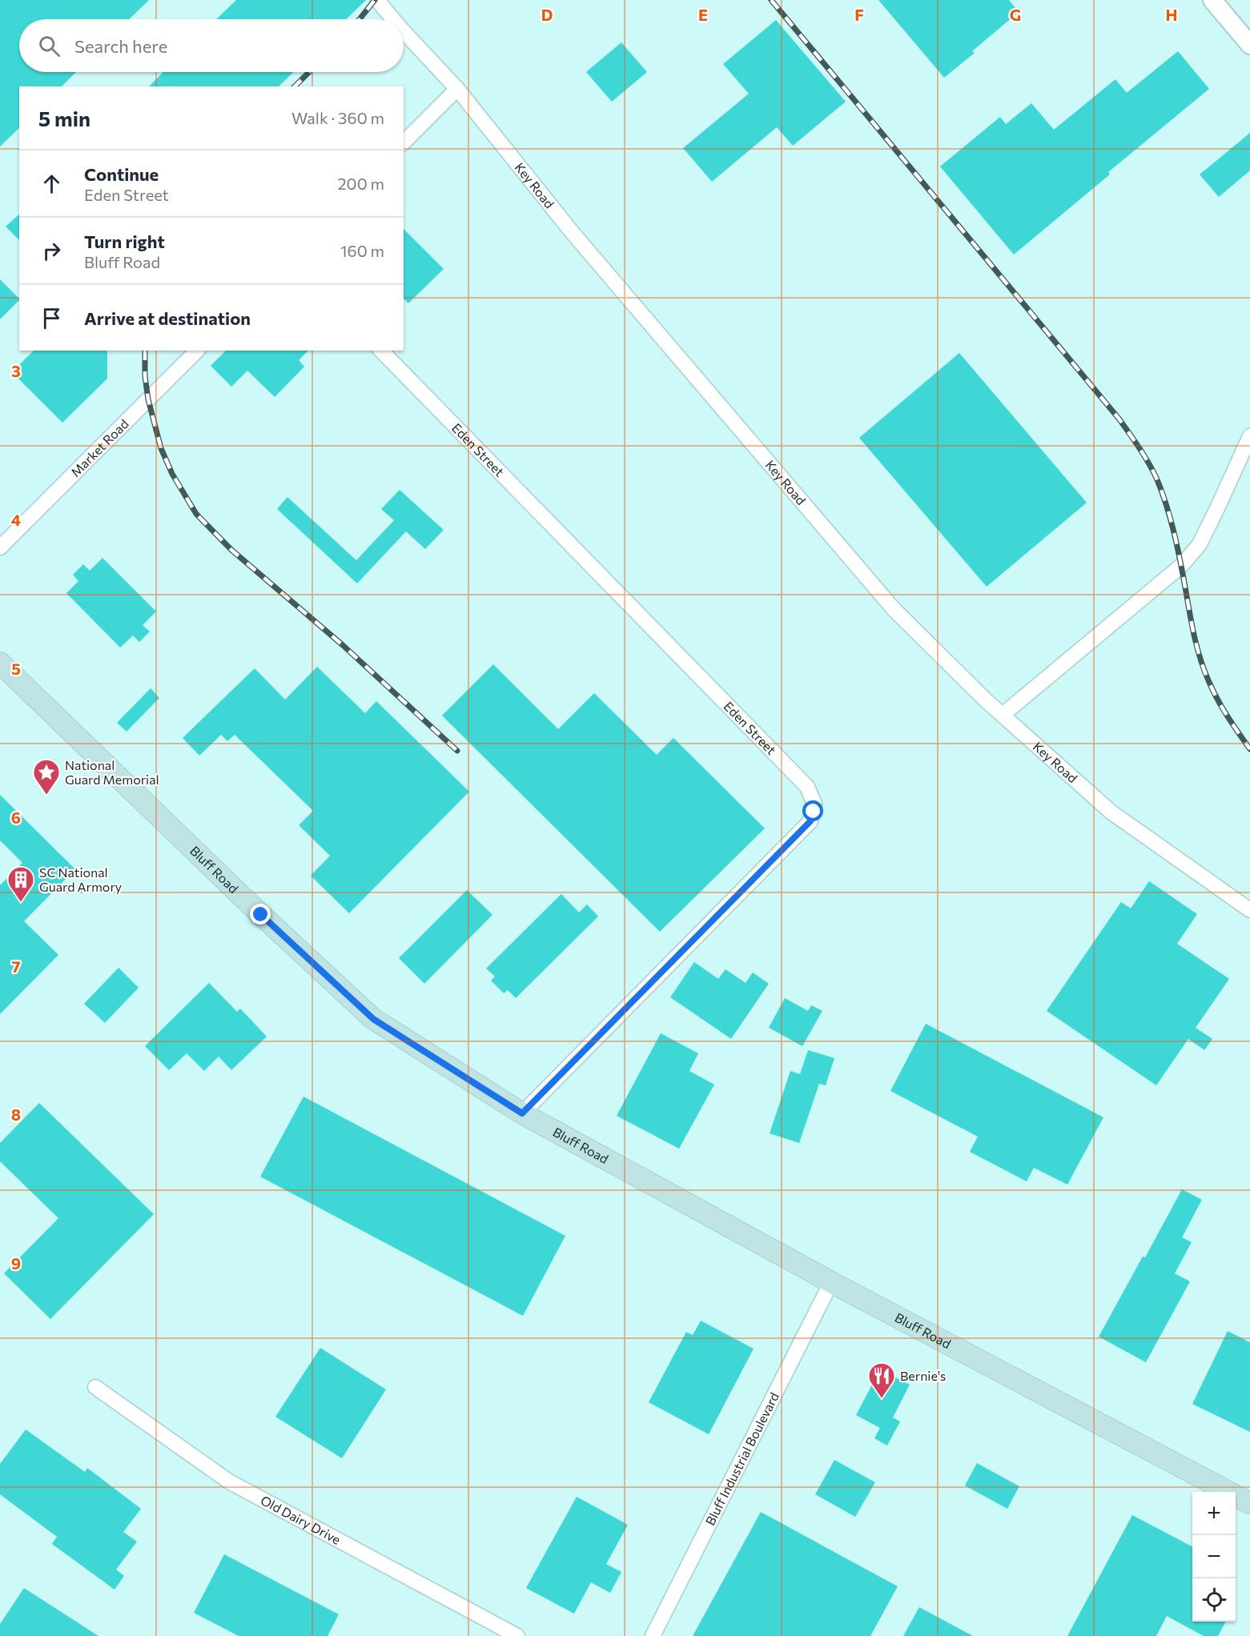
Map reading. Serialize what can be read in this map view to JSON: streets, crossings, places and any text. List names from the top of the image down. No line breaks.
{"streets":{"main road":["Bluff Road"],"street":["Key Road","Market Road","Eden Street","Bluff Industrial Boulevard","Old Dairy Drive"]},"crossings":[["Eden Street","Bluff Road"],["Bluff Road","Bluff Industrial Boulevard"]],"places":{"place":["National Guard Memorial"],"building":["SC National Guard Armory"],"restaurant":["Bernie's"]},"page":{"search":"Search here","heading":["5 min","Walk · 360 m"],"list":[["Continue","Eden Street","200 m"],["Turn right","Bluff Road","160 m"],"Arrive at destination"],"map_buttons":["+","−"]},"grid":{"columns":["D","E","F","G","H"],"rows":["3","4","5","6","7","8","9"]}}
